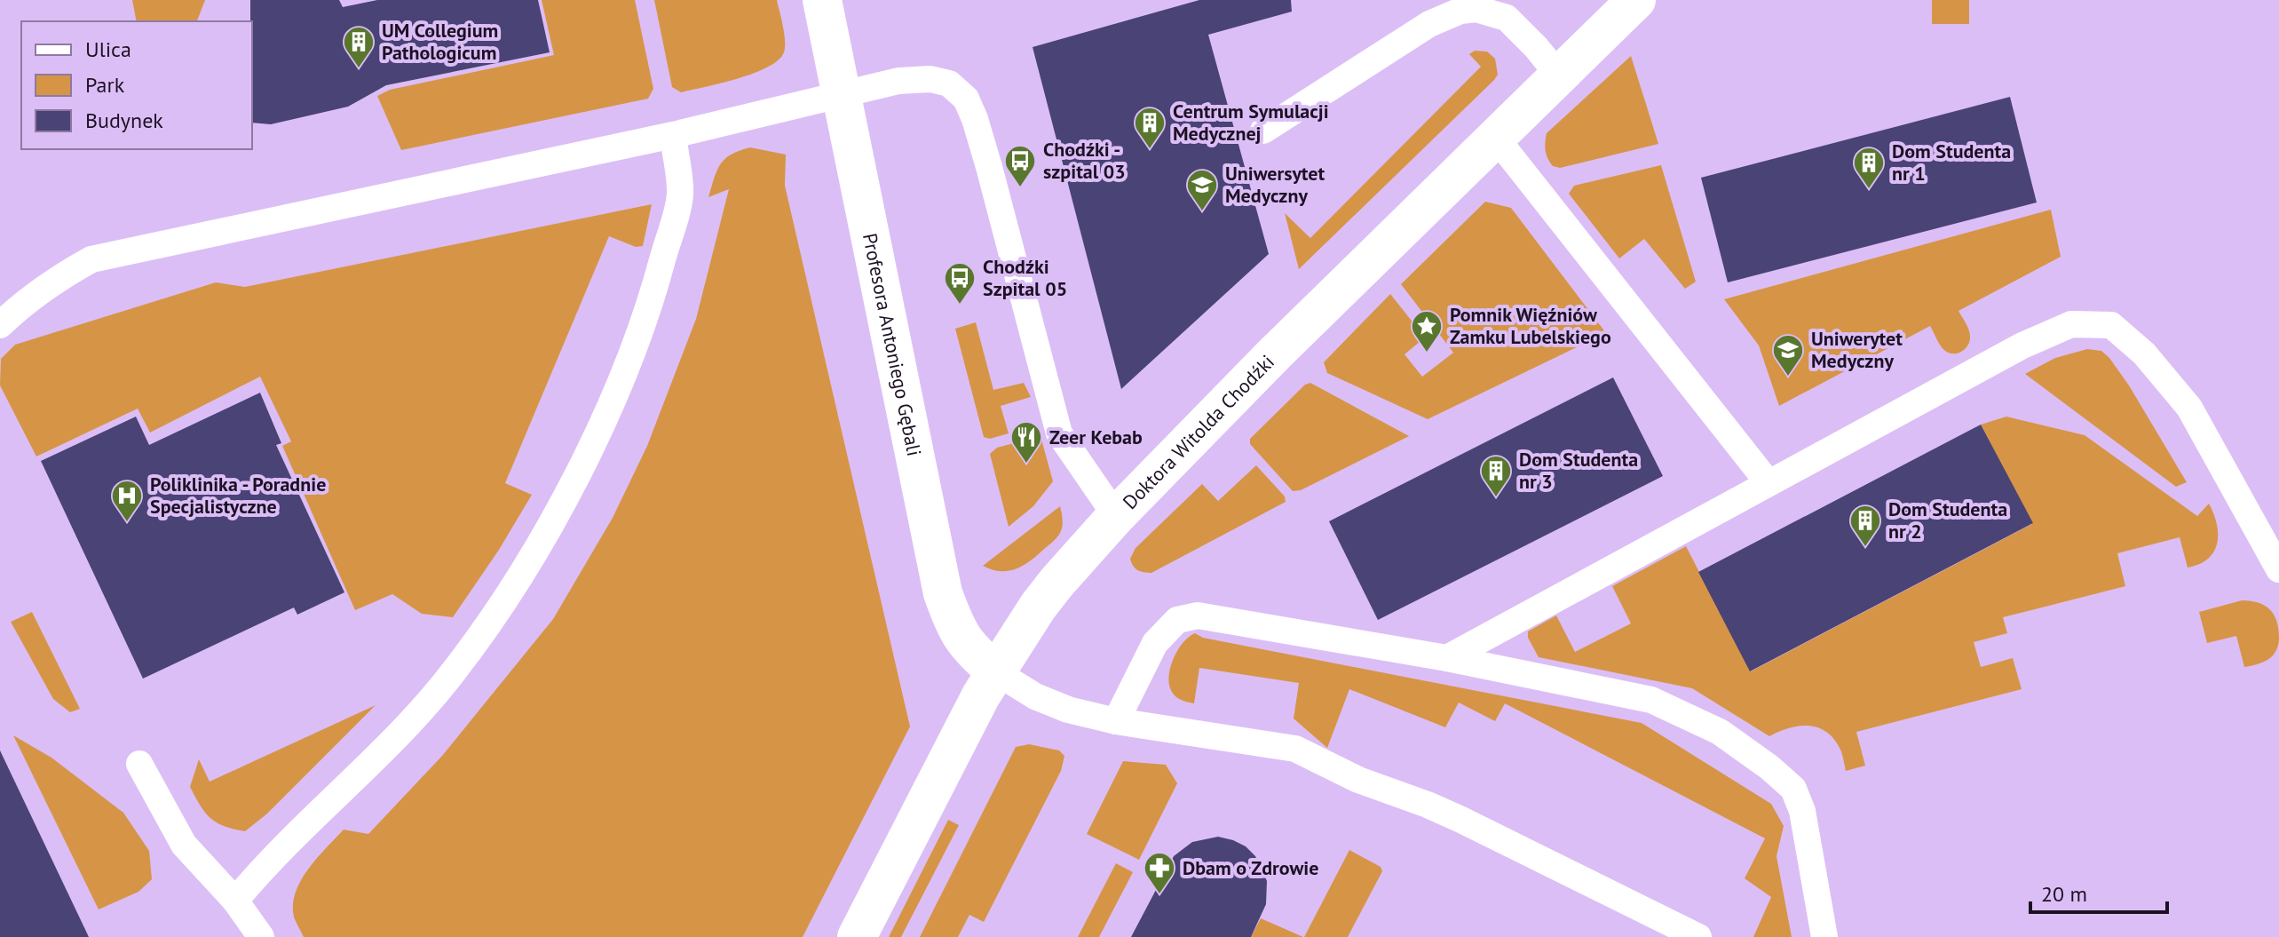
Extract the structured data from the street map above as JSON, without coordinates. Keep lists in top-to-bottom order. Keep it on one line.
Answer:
{"streets":{"street":["Profesora Antoniego Gębali","Doktora Witolda Chodźki"]},"crossings":[["Profesora Antoniego Gębali","Doktora Witolda Chodźki"]],"places":{"building":["UM Collegium Pathologicum","Centrum Symulacji Medycznej","Dom Studenta nr 1","Dom Studenta nr 3","Dom Studenta nr 2"],"bus stop":["Chodźki - szpital 03","Chodźki Szpital 05"],"school or university":["Uniwersytet Medyczny","Uniwerytet Medyczny"],"place":["Pomnik Więźniów Zamku Lubelskiego"],"restaurant":["Zeer Kebab"],"hospital":["Poliklinika - Poradnie Specjalistyczne"],"pharmacy":["Dbam o Zdrowie"]},"legend":["Ulica","Park","Budynek"],"scale_bar":"20 m"}
